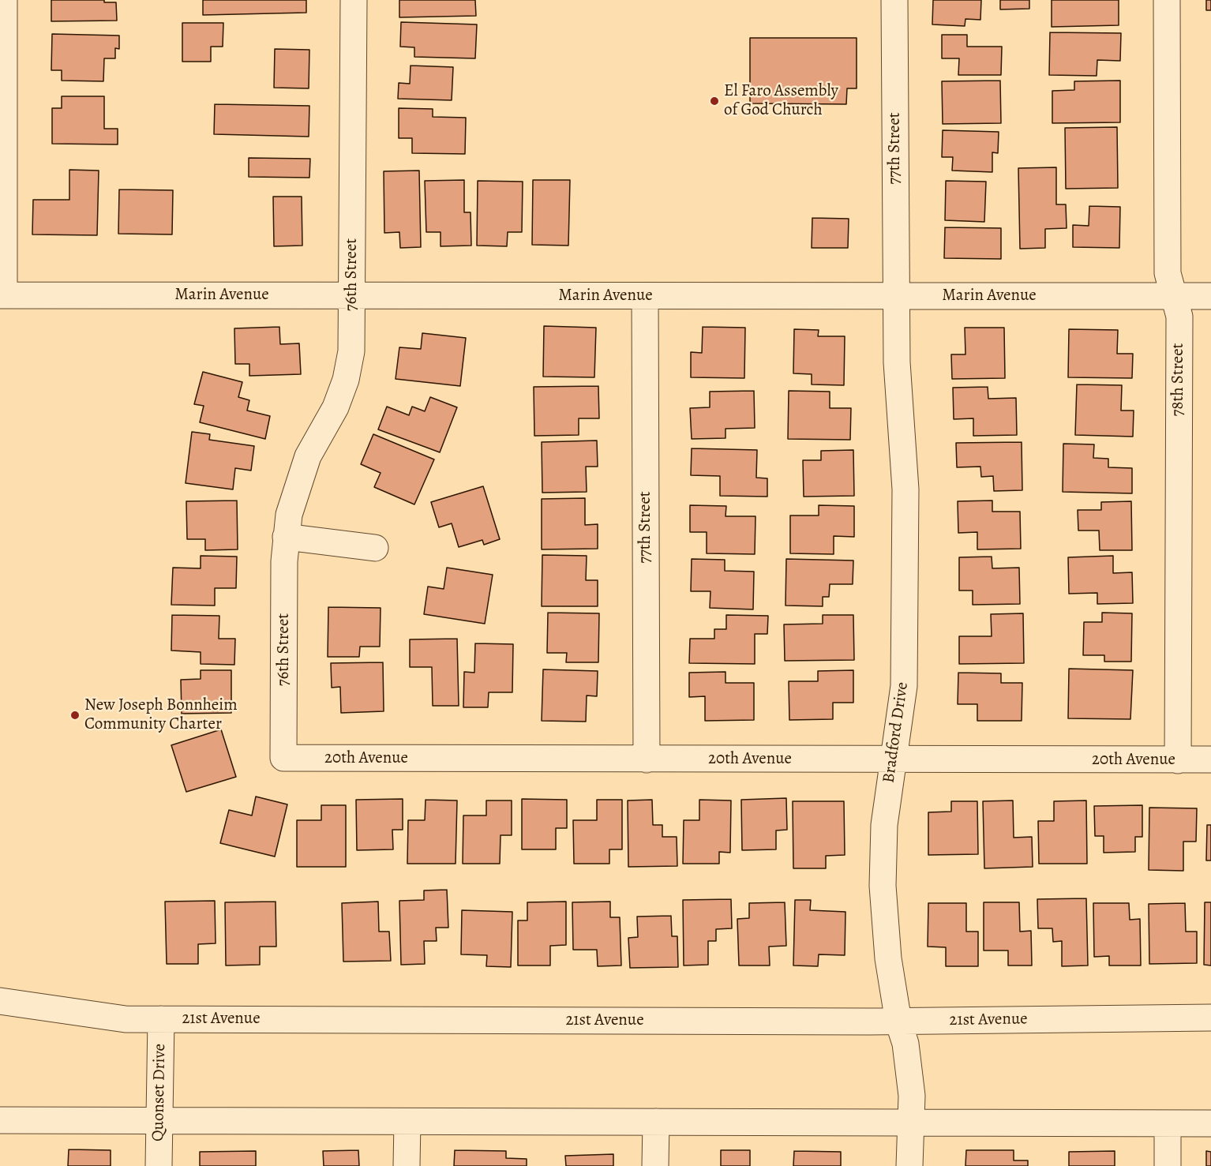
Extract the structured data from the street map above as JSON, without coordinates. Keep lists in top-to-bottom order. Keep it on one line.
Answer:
{"streets":{"street":["77th Street","76th Street","Marin Avenue","78th Street","Bradford Drive","20th Avenue","21st Avenue","Quonset Drive"]},"crossings":[["77th Street","Marin Avenue"],["77th Street","Bradford Drive"],["77th Street","20th Avenue"],["76th Street","Marin Avenue"],["76th Street","20th Avenue"],["Marin Avenue","78th Street"],["Marin Avenue","Bradford Drive"],["78th Street","20th Avenue"],["Bradford Drive","20th Avenue"],["Bradford Drive","21st Avenue"],["21st Avenue","Quonset Drive"]],"places":["El Faro Assembly of God Church","New Joseph Bonnheim Community Charter"]}
